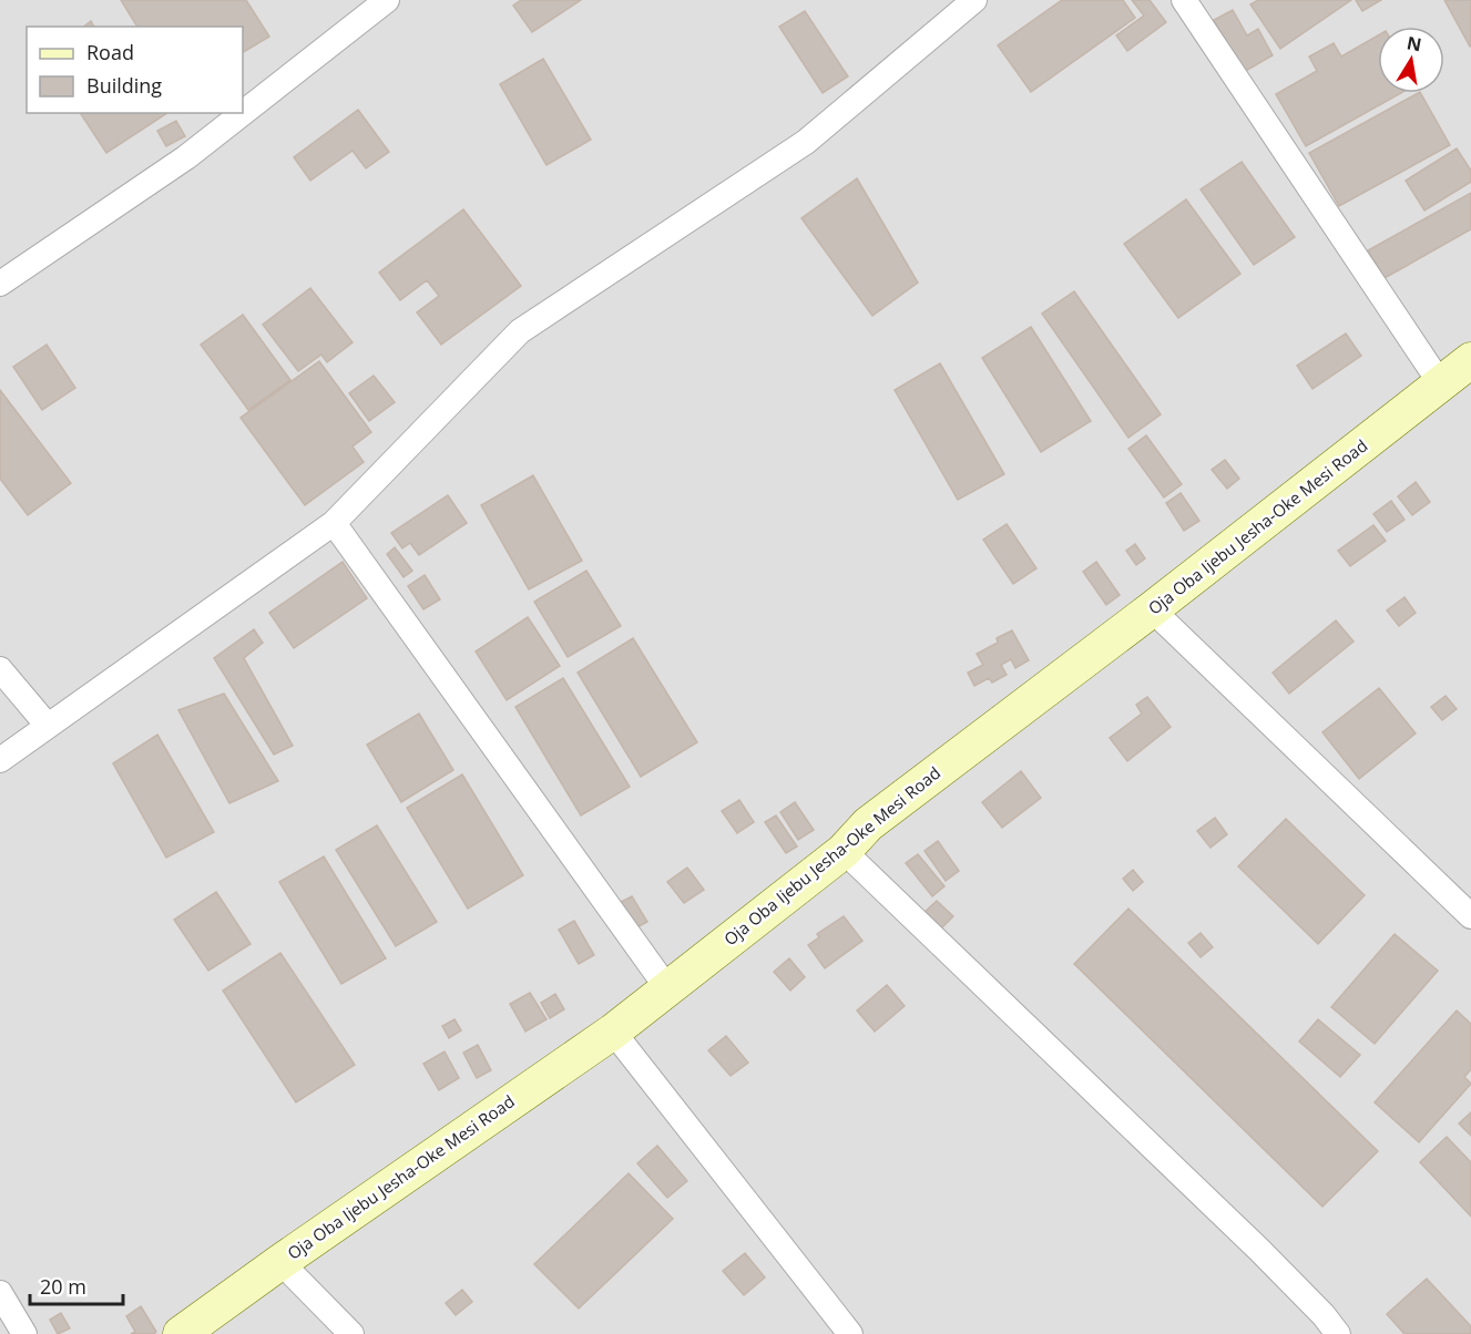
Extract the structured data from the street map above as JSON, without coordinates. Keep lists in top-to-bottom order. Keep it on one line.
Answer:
{"streets":{"main road":["Oja Oba Ijebu Jesha-Oke Mesi Road"]},"legend":["Road","Building"],"scale_bar":"20 m","north":"top"}
